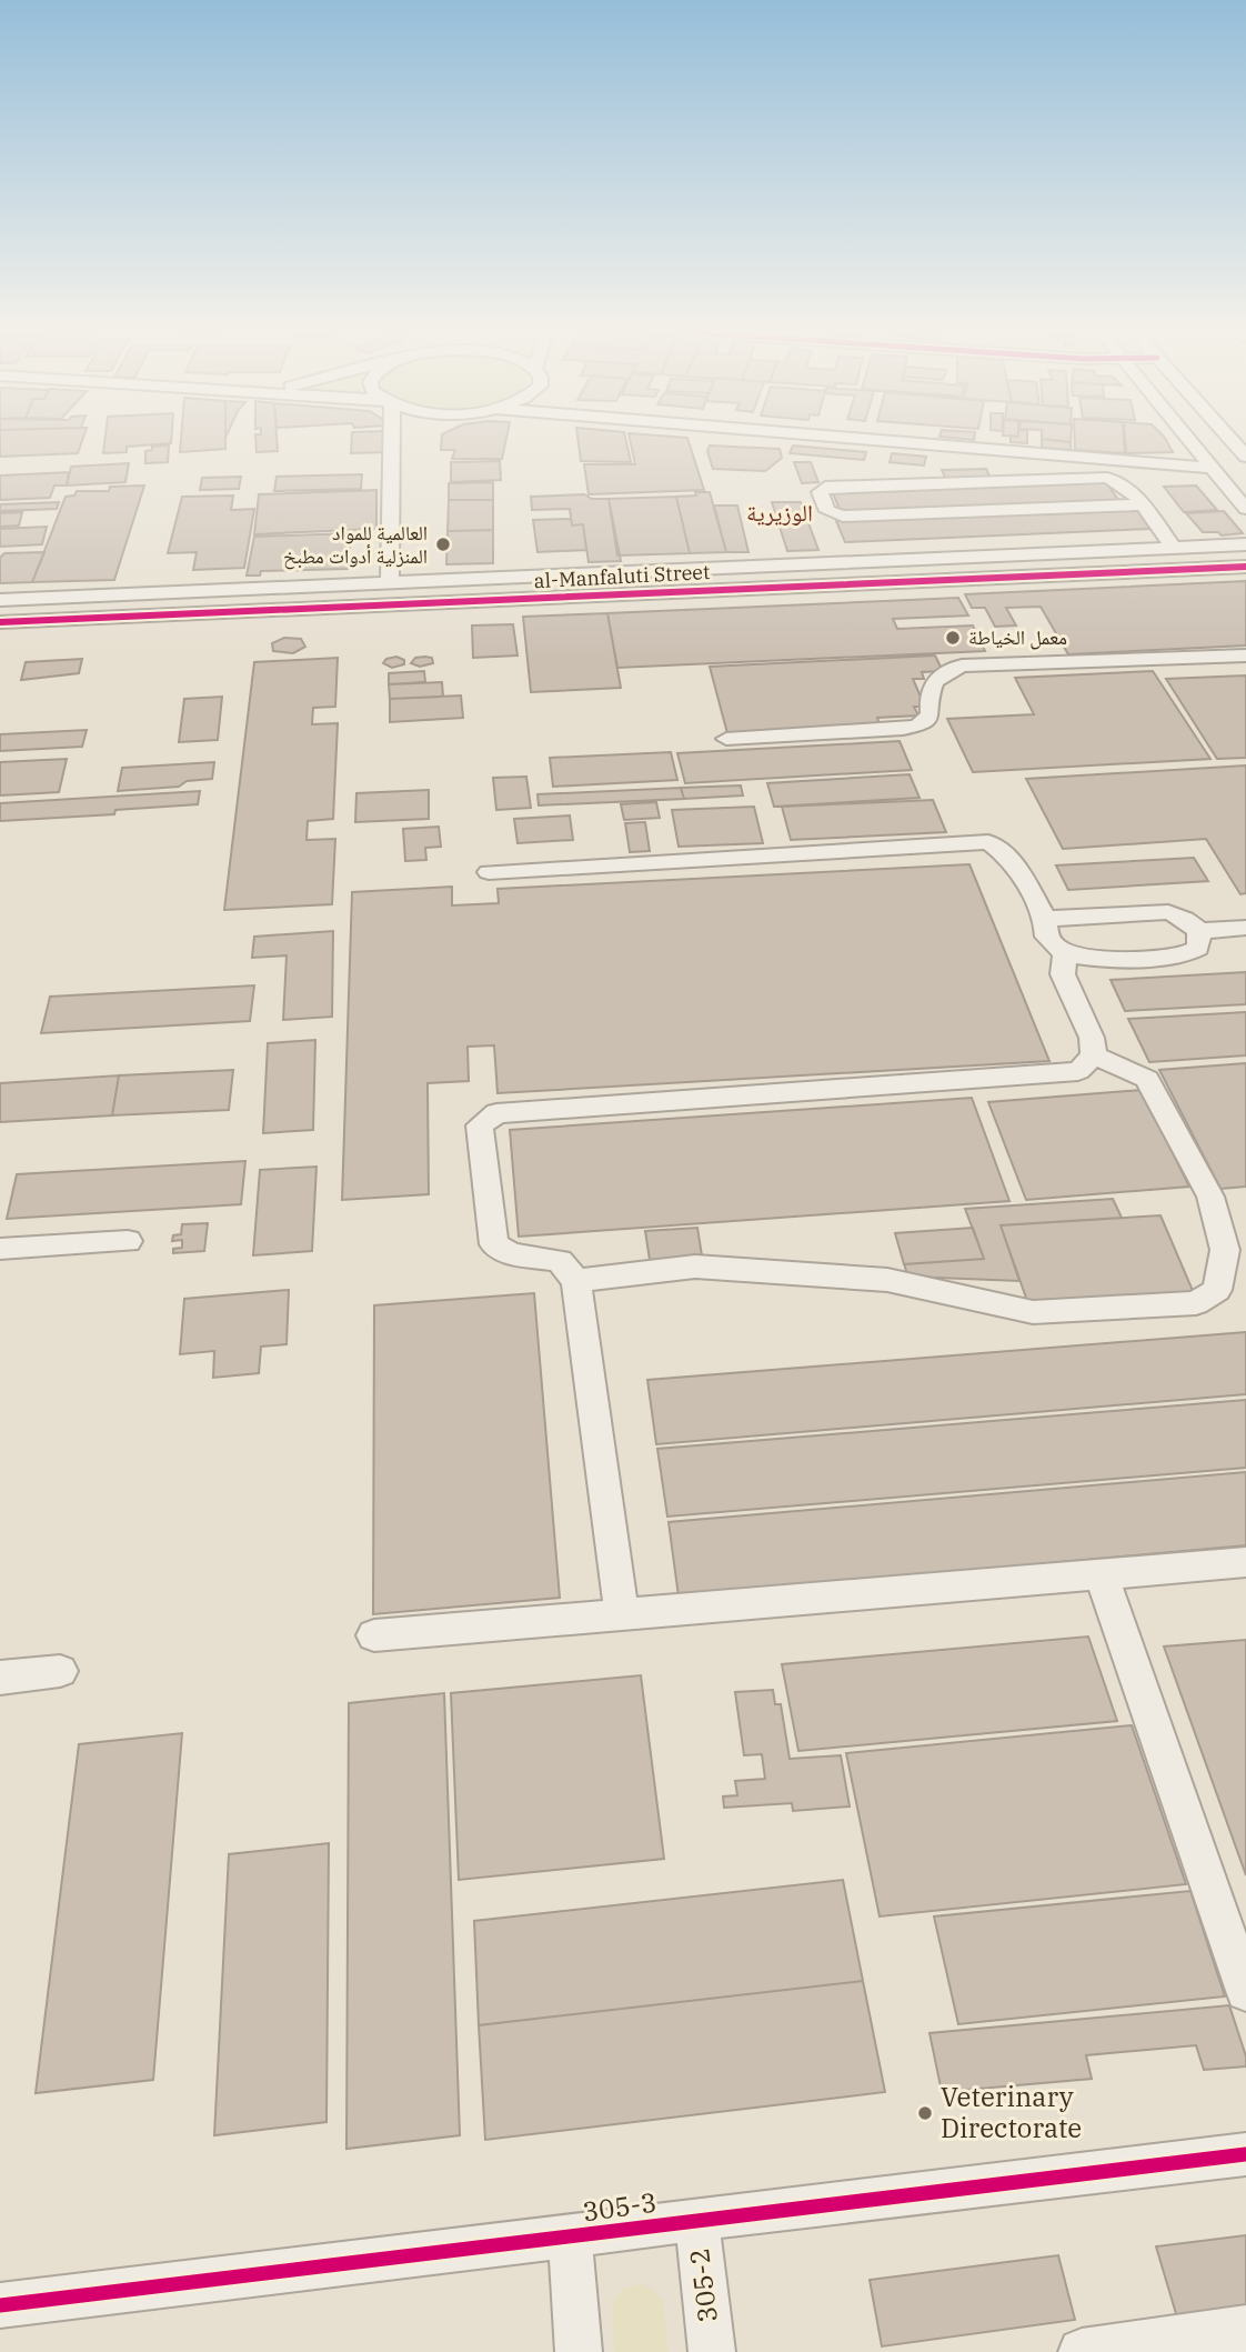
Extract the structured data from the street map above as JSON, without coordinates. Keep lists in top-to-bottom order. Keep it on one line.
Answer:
{"streets":{"street":["al-Manfaluti Street","305-3","305-2"]},"crossings":[["305-3","305-2"]],"districts":["الوزيرية"],"places":["العالمية للمواد المنزلية أدوات مطبخ","معمل الخياطة","Veterinary Directorate"]}
